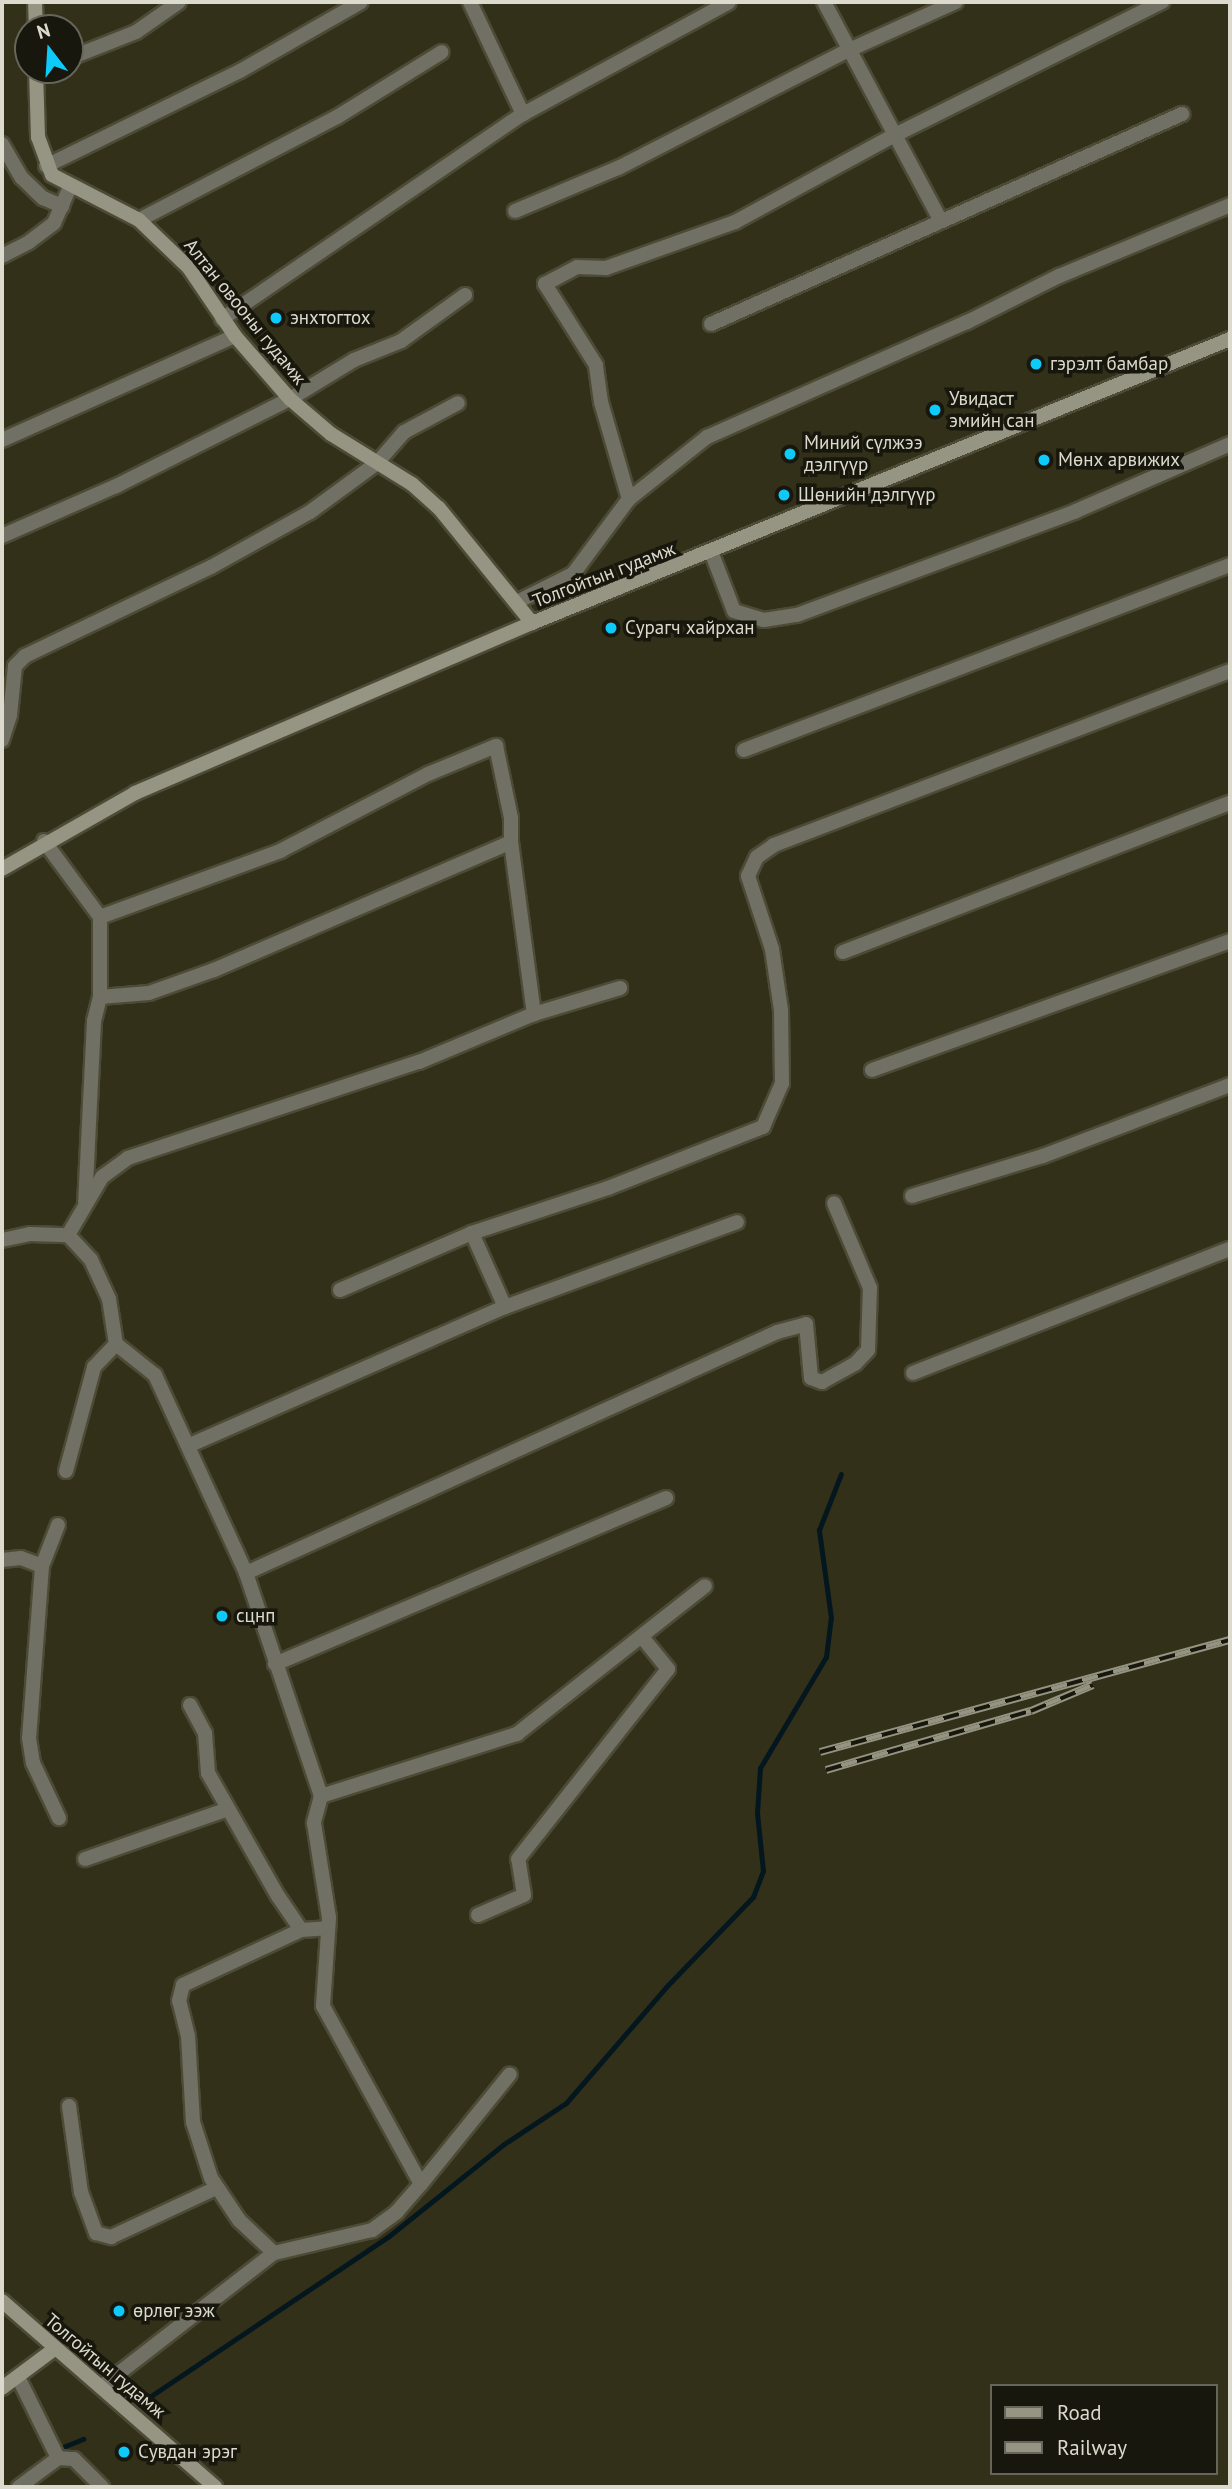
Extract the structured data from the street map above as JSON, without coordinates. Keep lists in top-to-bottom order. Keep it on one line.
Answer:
{"streets":{"main road":["Алтан овооны гудамж","Толгойтын гудамж"]},"crossings":[["Алтан овооны гудамж","Толгойтын гудамж"]],"places":["энхтогтох","гэрэлт бамбар","Увидаст эмийн сан","Миний сүлжээ дэлгүүр","Мөнх арвижих","Шөнийн дэлгүүр","Сурагч хайрхан","сцнп","өрлөг ээж","Сувдан эрэг"],"legend":["Road","Railway"],"north":"top"}
